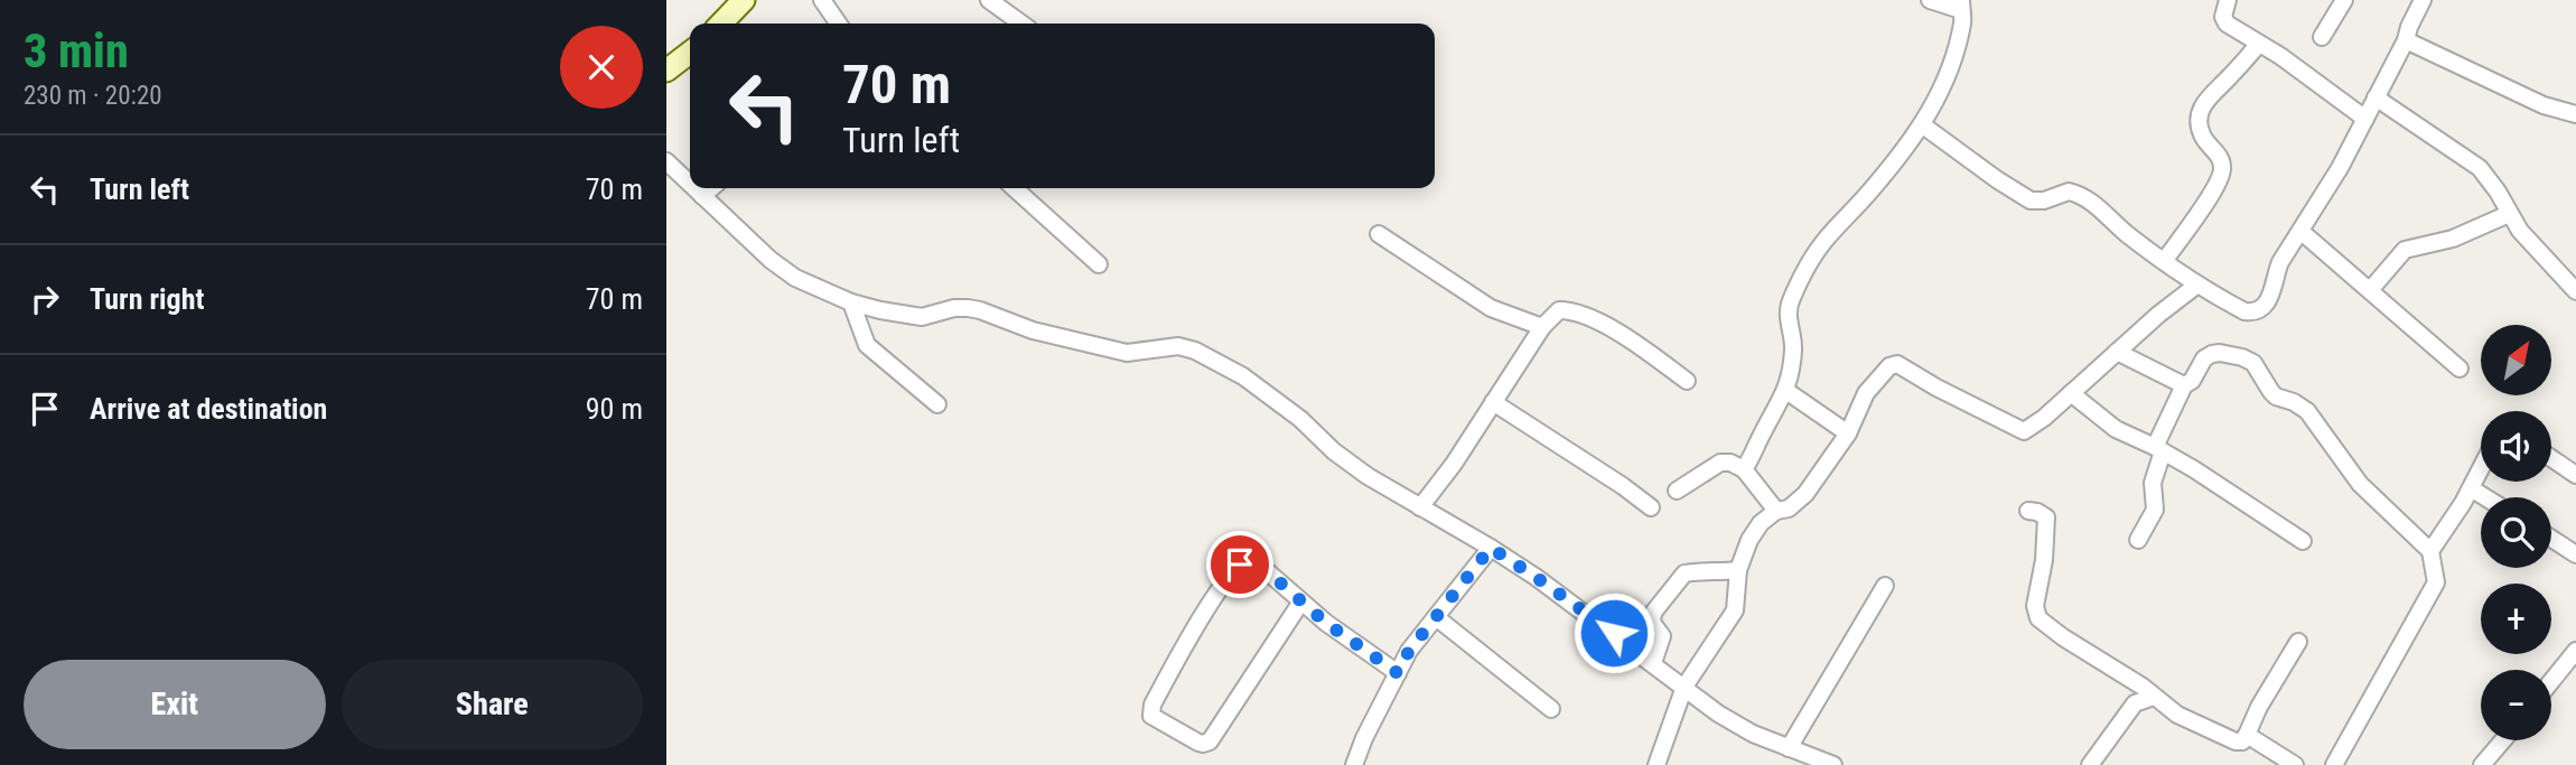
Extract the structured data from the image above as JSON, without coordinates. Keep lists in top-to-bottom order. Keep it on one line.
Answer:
{"north":"top right","page":{"heading":["3 min","230 m · 20:20"],"turn":["70 m","Turn left"],"list":[{"name":"Turn left","value":"70 m"},{"name":"Turn right","value":"70 m"},{"name":"Arrive at destination","value":"90 m"}],"map_buttons":["+","−"],"buttons":["Exit","Share"]}}
